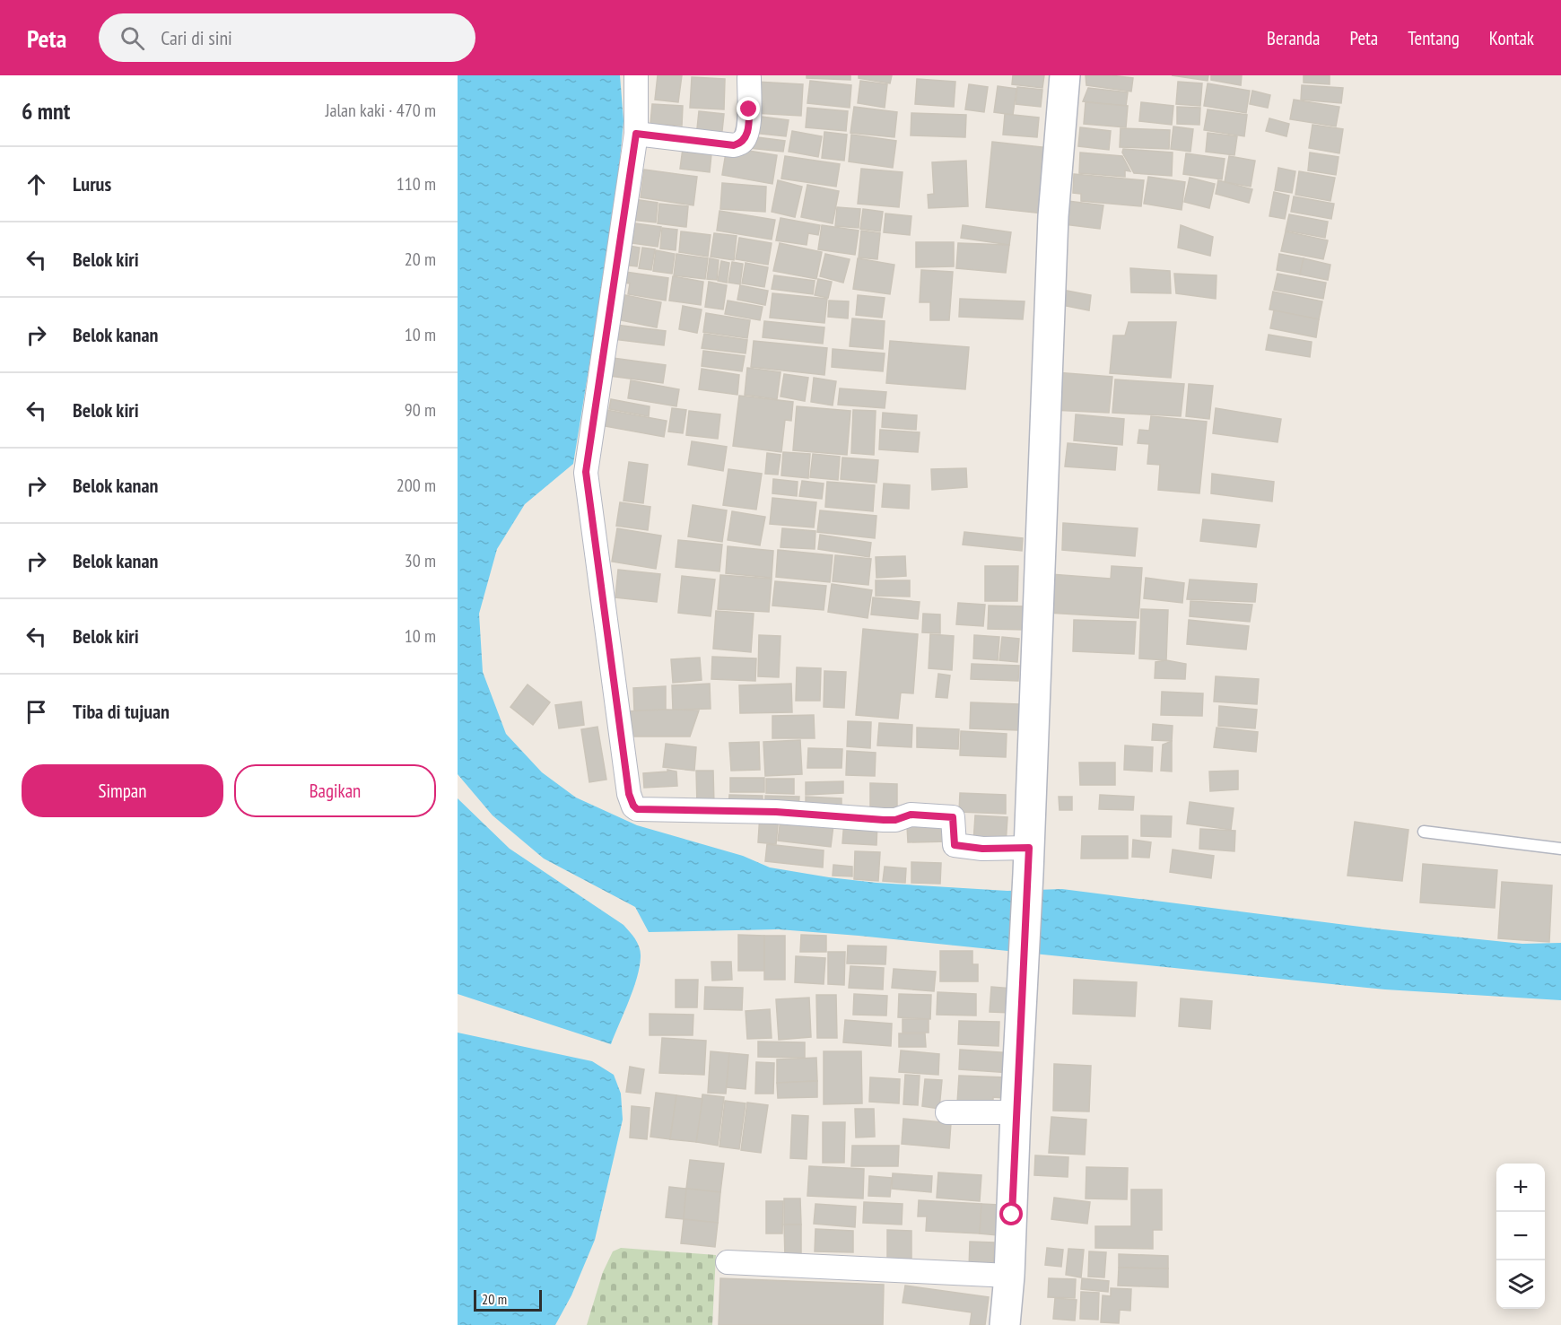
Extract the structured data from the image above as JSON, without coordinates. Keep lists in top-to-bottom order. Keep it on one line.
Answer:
{"scale_bar":"20 m","page":{"header":"Peta","search":"Cari di sini","nav":["Beranda","Peta","Tentang","Kontak"],"heading":["6 mnt","Jalan kaki · 470 m"],"list":[["Lurus","110 m"],["Belok kiri","20 m"],["Belok kanan","10 m"],["Belok kiri","90 m"],["Belok kanan","200 m"],["Belok kanan","30 m"],["Belok kiri","10 m"],"Tiba di tujuan"],"buttons":["Simpan","Bagikan"],"map_buttons":["+","−"],"scale":"20 m"}}
